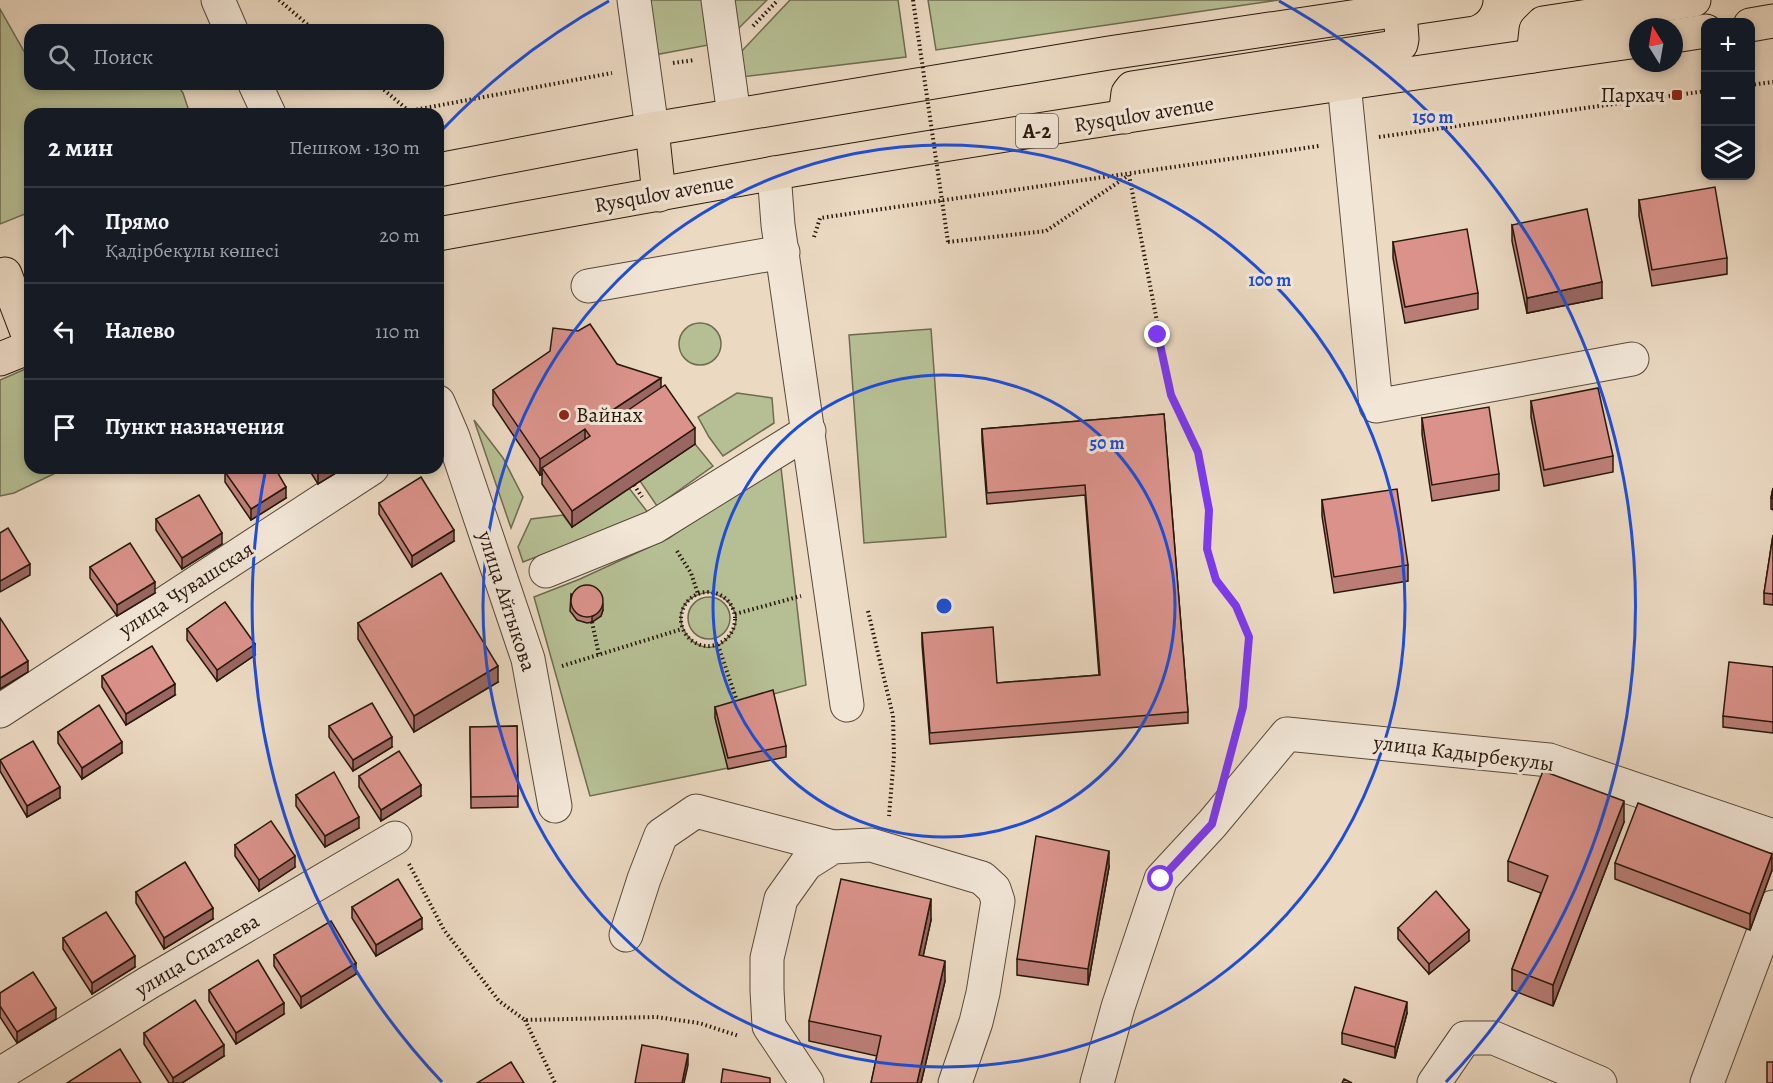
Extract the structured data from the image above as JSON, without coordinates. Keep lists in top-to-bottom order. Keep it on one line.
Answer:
{"streets":{"main road":["Rysqulov avenue","A-2"],"street":["улица Чувашская","улица Айтыкова","улица Кадырбекулы","улица Спатаева"]},"places":{"transit":["Пархач"],"other":["Вайнах"]},"north":"top","page":{"map_buttons":["+","−"],"search":"Поиск","heading":["2 мин","Пешком · 130 m"],"list":[["Прямо","Қадірбекұлы көшесі","20 m"],["Налево","110 m"],"Пункт назначения"]},"rings":["150 m","100 m","50 m"]}
